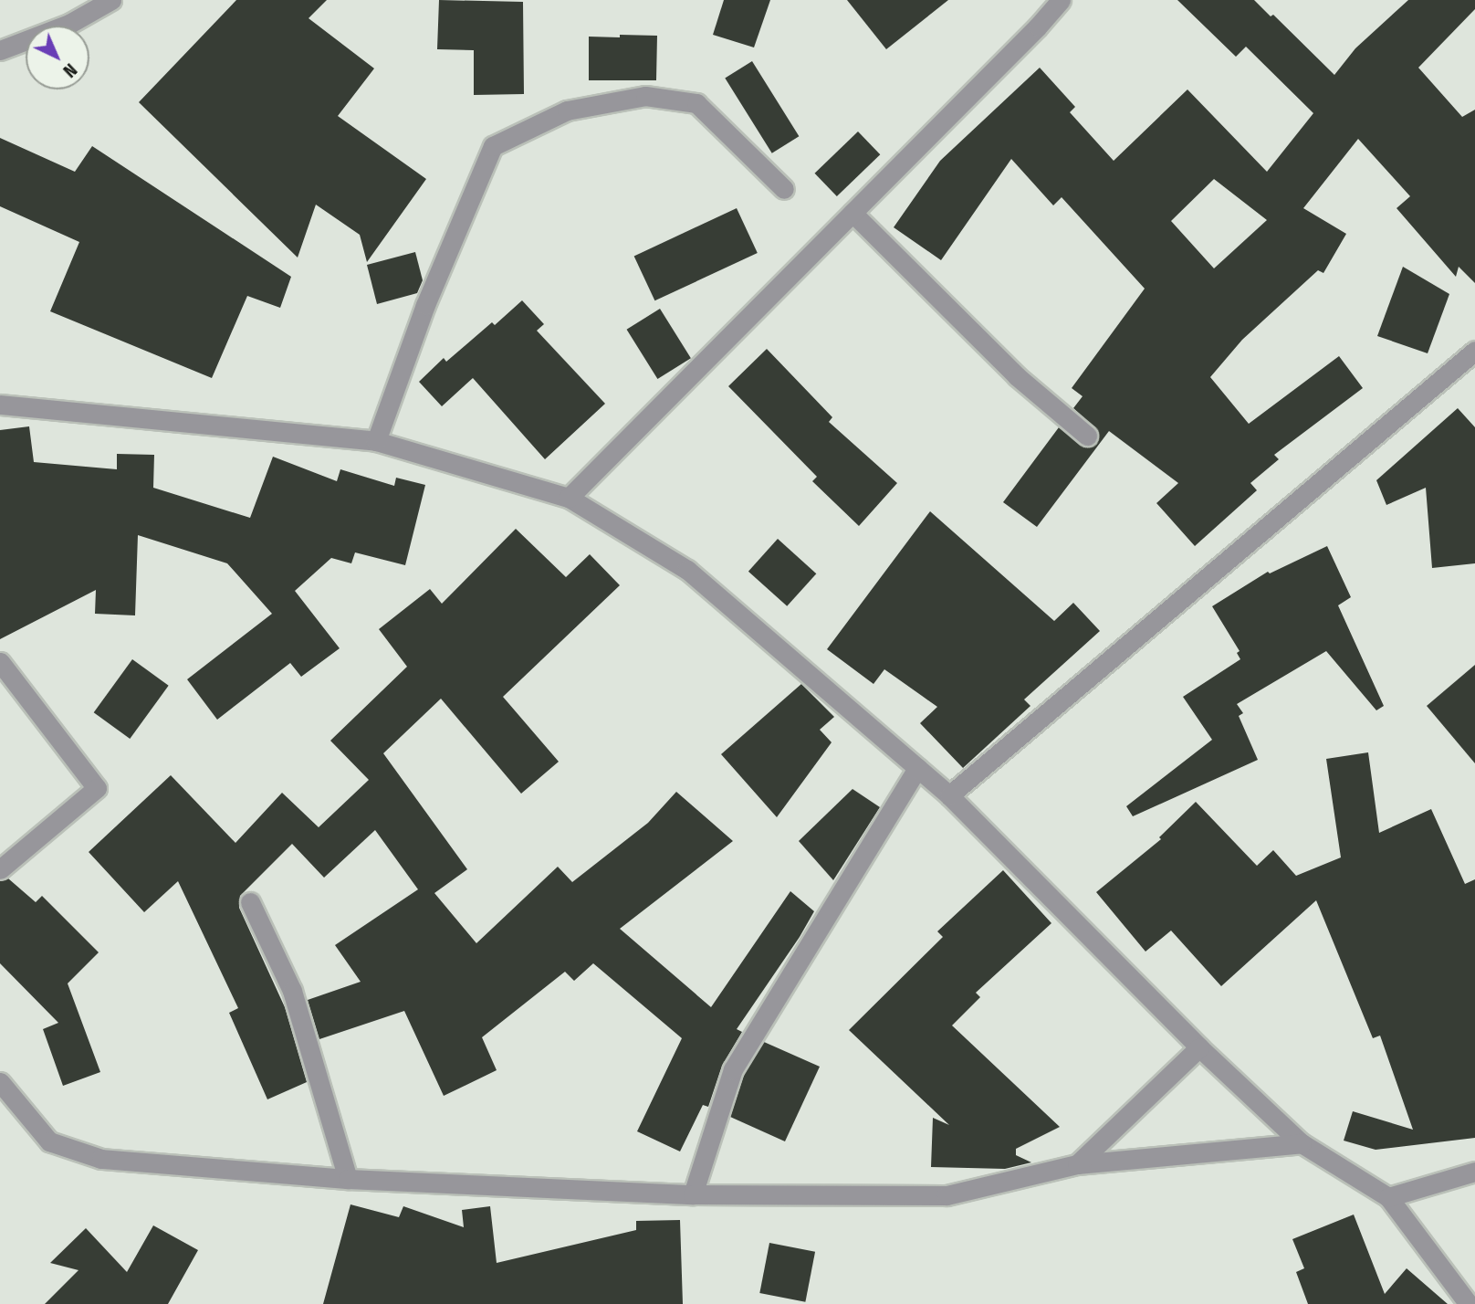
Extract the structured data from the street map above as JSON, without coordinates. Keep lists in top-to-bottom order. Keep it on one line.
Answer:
{"north":"bottom right"}
